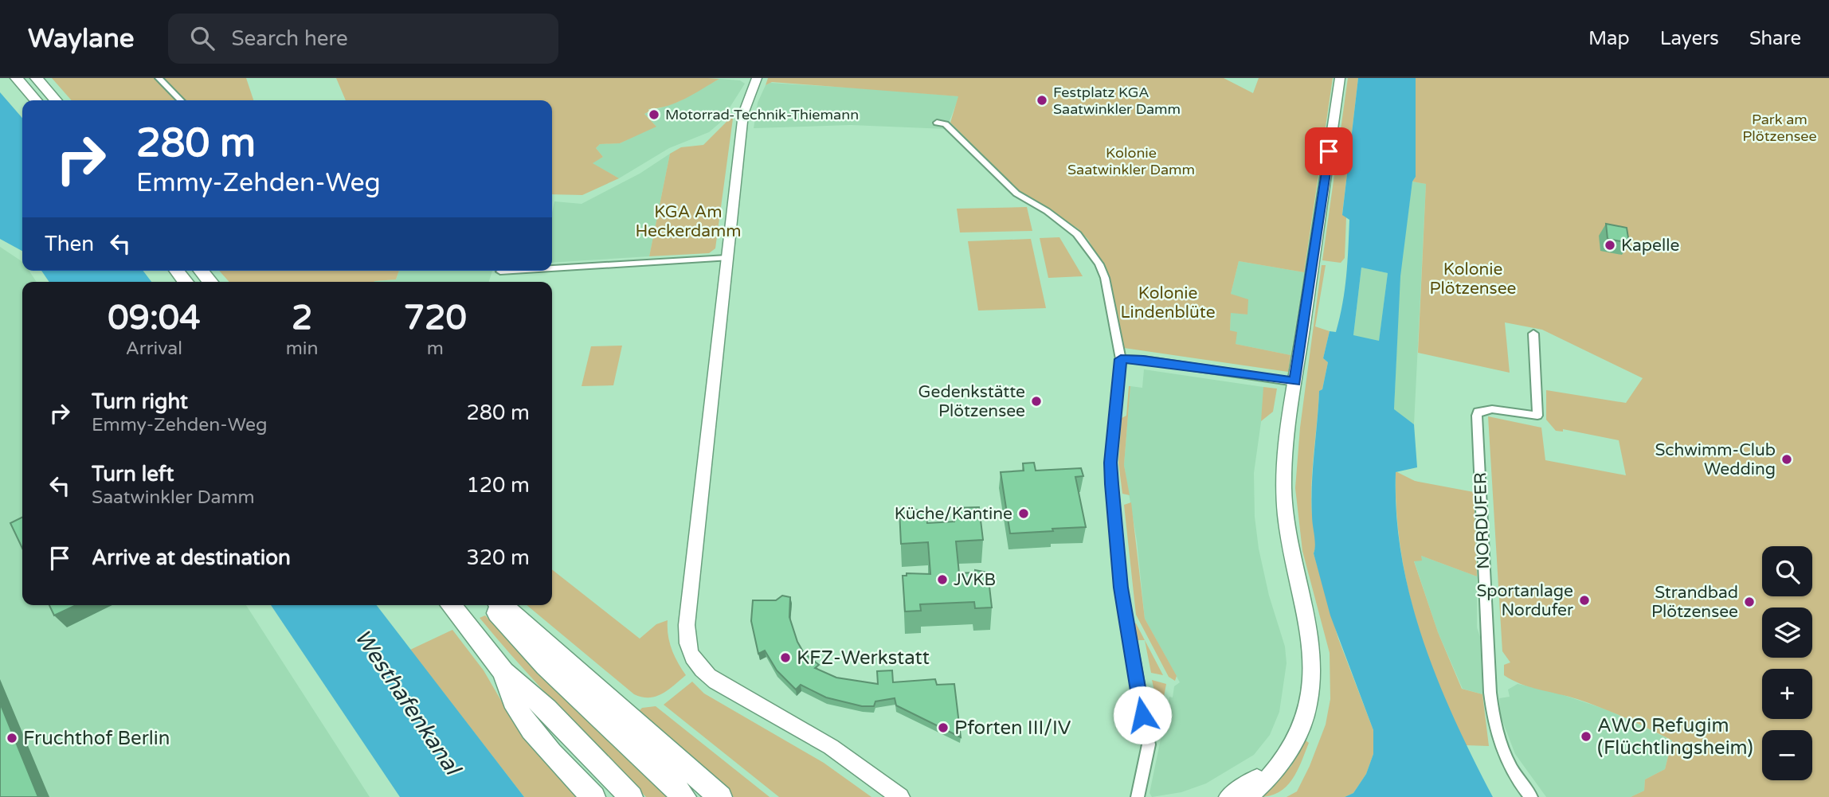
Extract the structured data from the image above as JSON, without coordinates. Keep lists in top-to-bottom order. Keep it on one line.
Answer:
{"streets":{"street":["NORDUFER"]},"water":["Westhafenkanal"],"parks":["Park am Plötzensee","Kolonie Saatwinkler Damm","KGA Am Heckerdamm","Kolonie Plötzensee","Kolonie Lindenblüte"],"places":["Festplatz KGA Saatwinkler Damm","Motorrad-Technik-Thiemann","Kapelle","Gedenkstätte Plötzensee","Schwimm-Club Wedding","Küche/Kantine","JVKB","Sportanlage Nordufer","Strandbad Plötzensee","KFZ-Werkstatt","Pforten III/IV","AWO Refugim (Flüchtlingsheim)","Fruchthof Berlin"],"page":{"header":"Waylane","search":"Search here","nav":["Map","Layers","Share"],"turn":["280 m","Emmy-Zehden-Weg"],"then":"Then","eta":["09:04","Arrival","2","min","720","m"],"list":[{"name":"Turn right","note":"Emmy-Zehden-Weg","value":"280 m"},{"name":"Turn left","note":"Saatwinkler Damm","value":"120 m"},{"name":"Arrive at destination","value":"320 m"}],"map_buttons":["+","−"]}}
